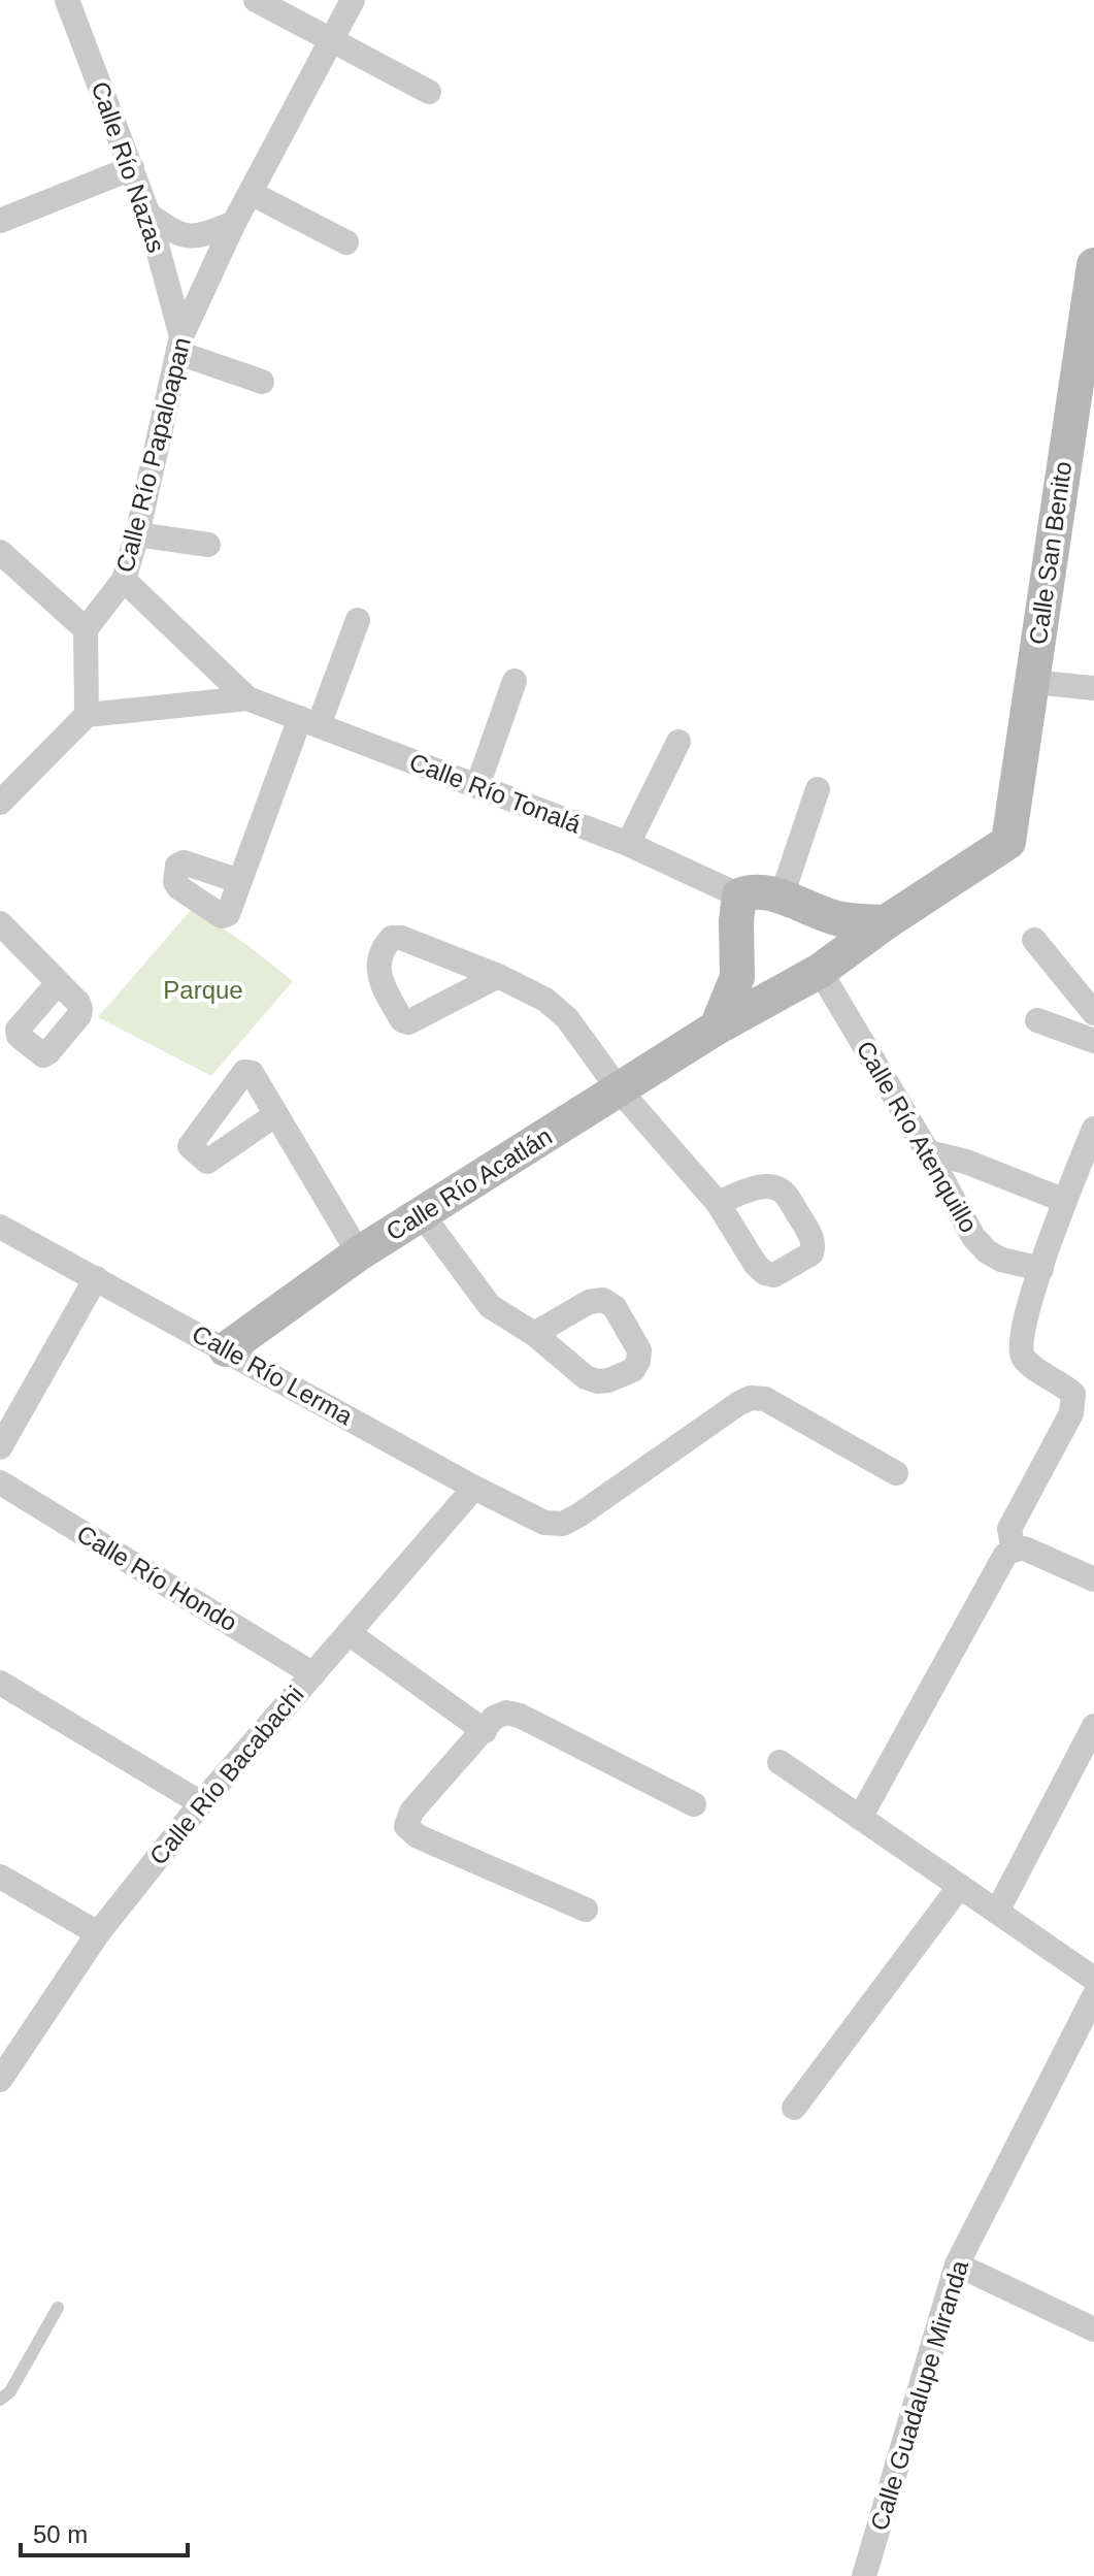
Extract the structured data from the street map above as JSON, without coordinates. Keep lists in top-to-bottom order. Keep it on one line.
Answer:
{"streets":{"street":["Calle Río Nazas","Calle Río Papaloapan","Calle San Benito","Calle Río Tonalá","Calle Río Atenquillo","Calle Río Acatlán","Calle Río Lerma","Calle Río Hondo","Calle Río Bacabachi","Calle Guadalupe Miranda"]},"crossings":[["Calle Río Nazas","Calle Río Papaloapan"],["Calle Río Papaloapan","Calle Río Tonalá"],["Calle San Benito","Calle Río Acatlán"],["Calle Río Tonalá","Calle Río Atenquillo"],["Calle Río Tonalá","Calle Río Acatlán"],["Calle Río Atenquillo","Calle Río Acatlán"],["Calle Río Acatlán","Calle Río Lerma"],["Calle Río Lerma","Calle Río Bacabachi"],["Calle Río Hondo","Calle Río Bacabachi"]],"parks":["Parque"],"scale_bar":"50 m"}
